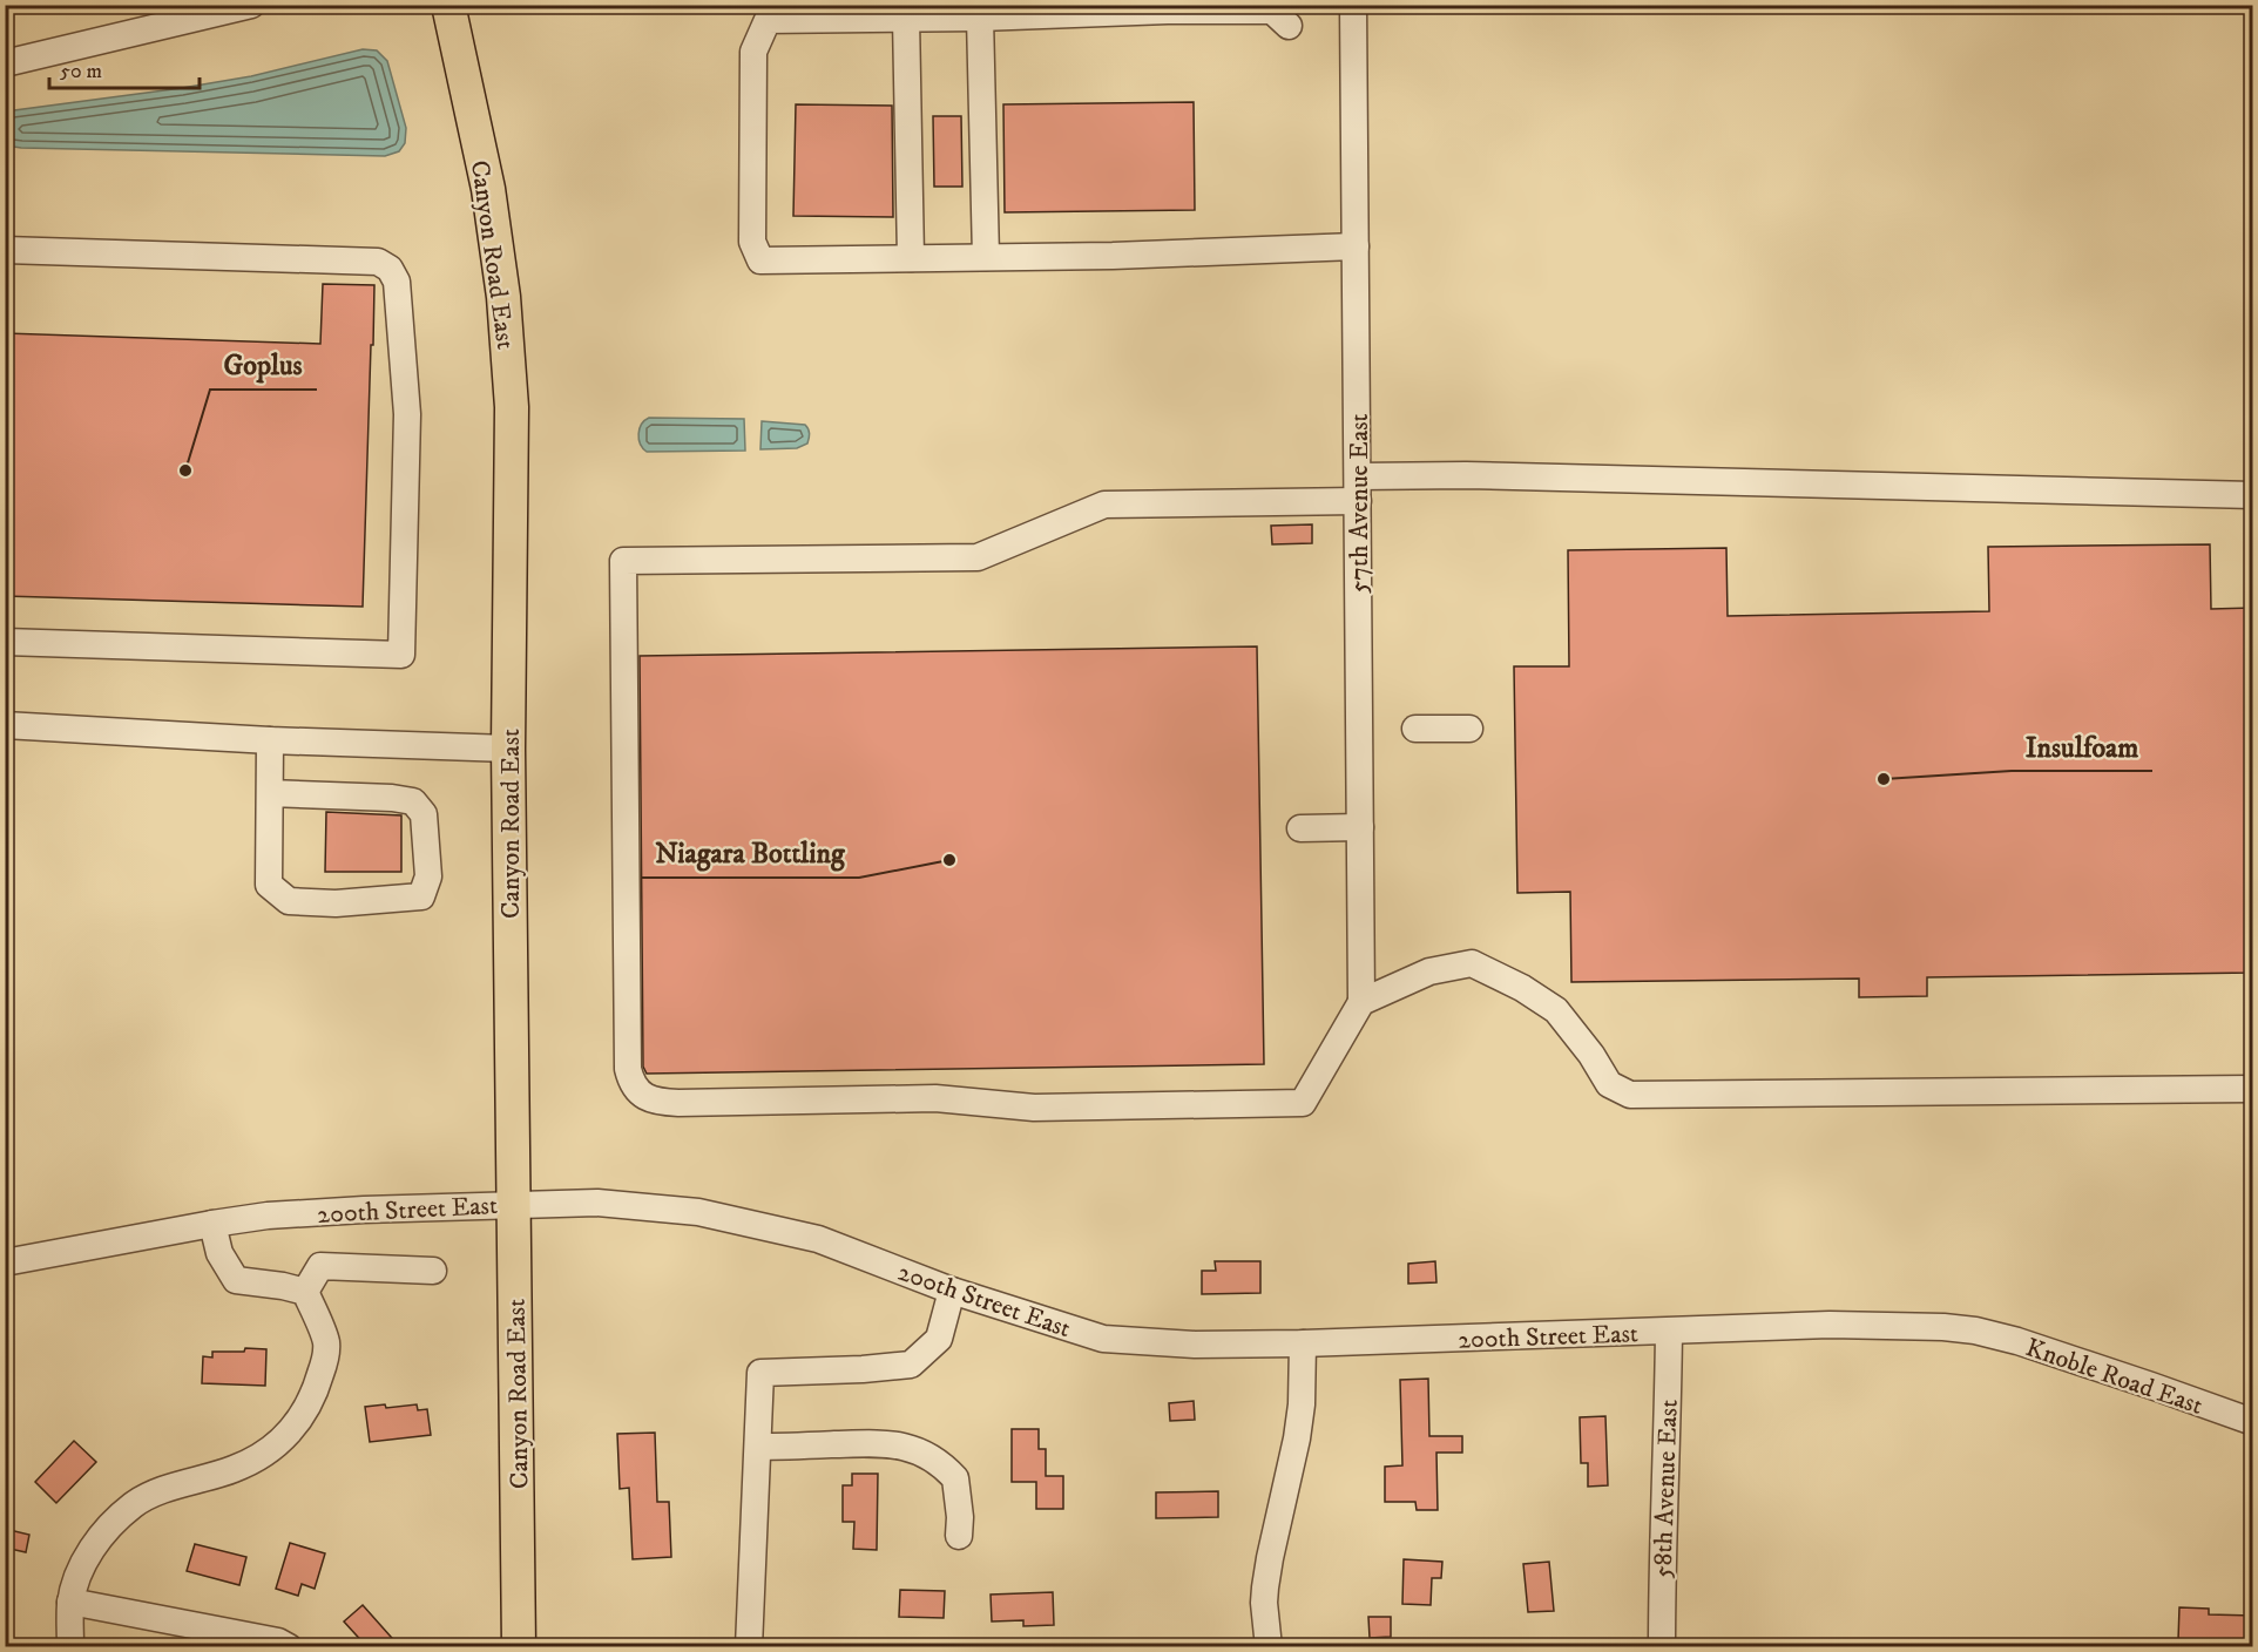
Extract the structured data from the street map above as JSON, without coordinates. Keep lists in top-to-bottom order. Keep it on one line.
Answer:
{"streets":{"main road":["Canyon Road East"],"street":["57th Avenue East","200th Street East","Knoble Road East","58th Avenue East"]},"crossings":[["Canyon Road East","200th Street East"],["200th Street East","Knoble Road East"],["200th Street East","58th Avenue East"]],"places":["Goplus","Insulfoam","Niagara Bottling"],"scale_bar":"50 m"}
